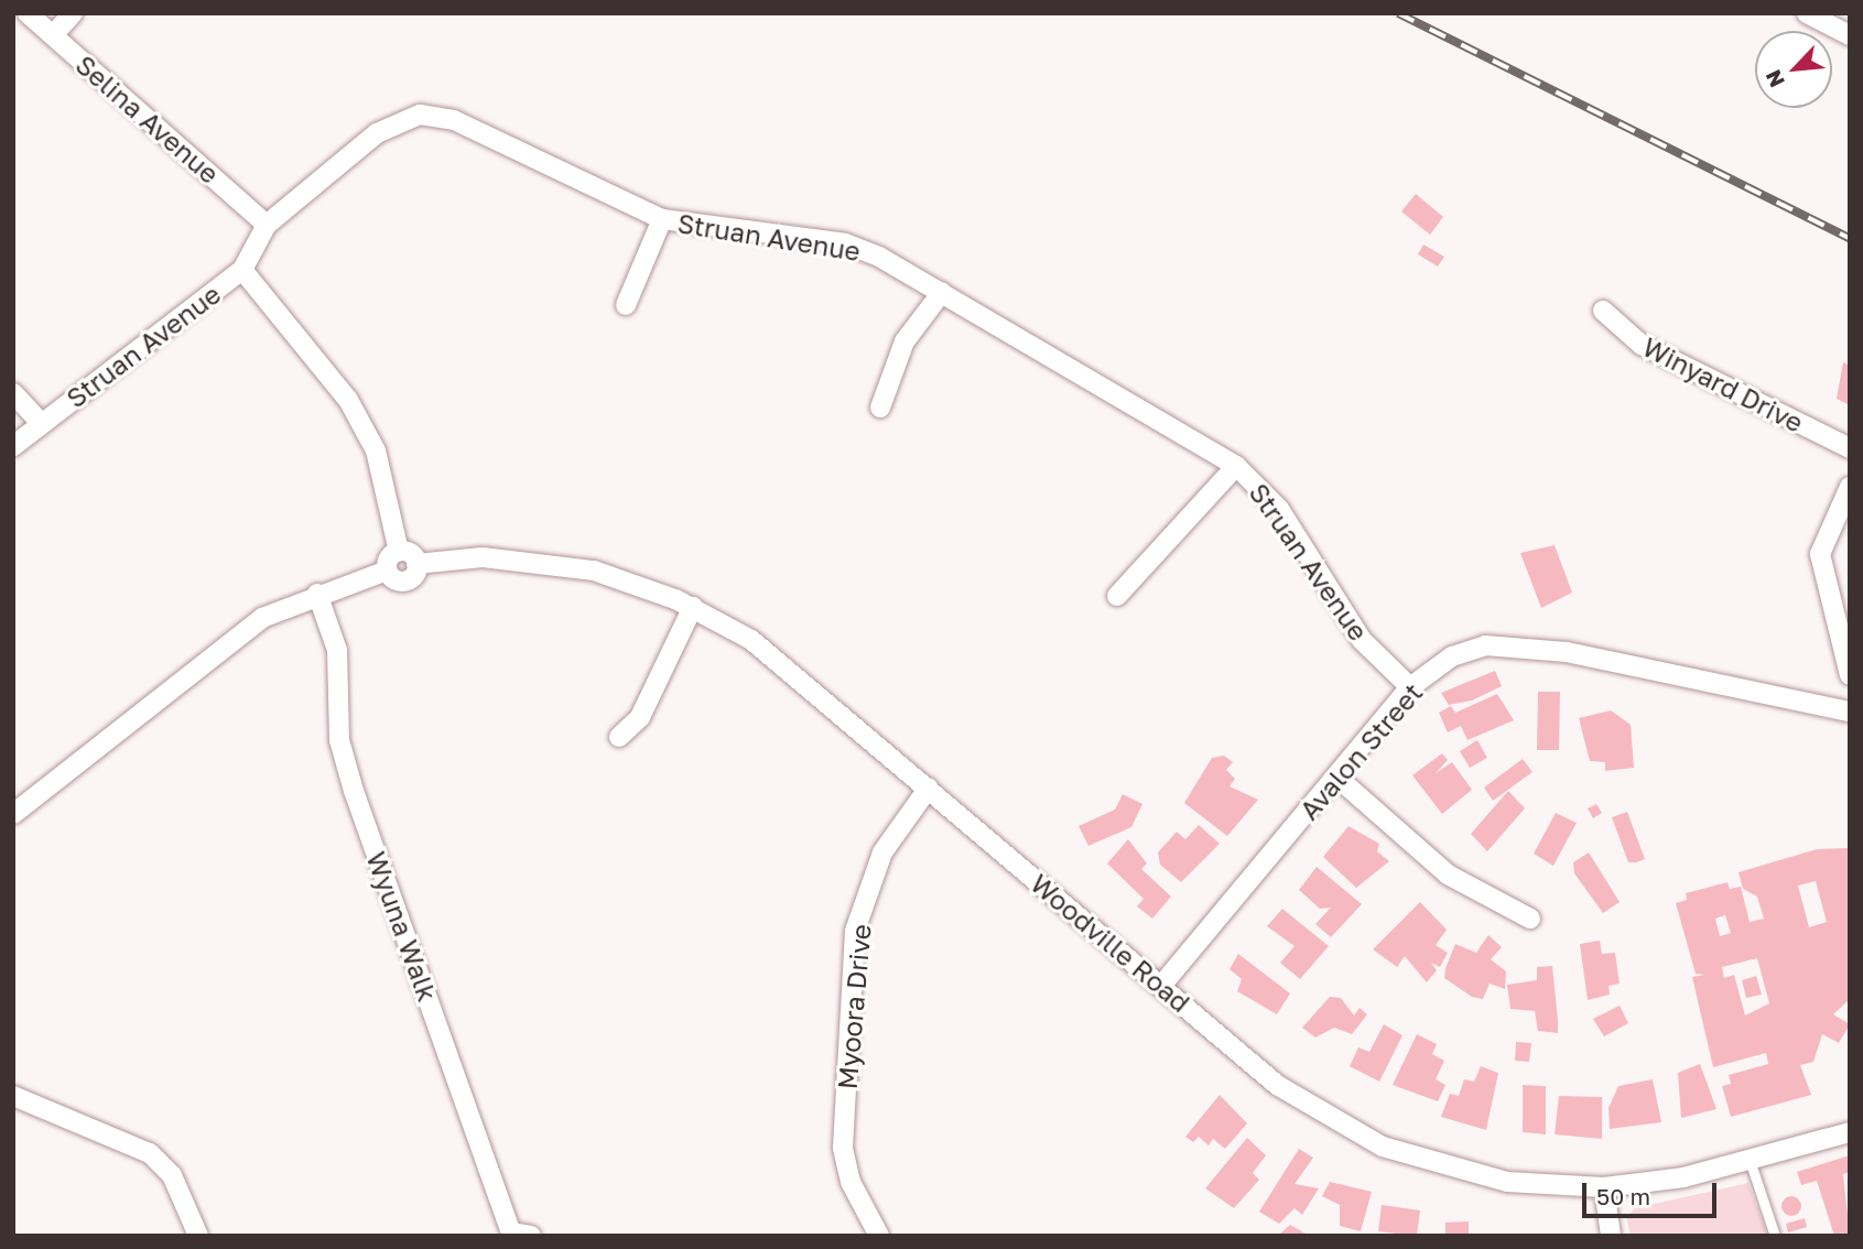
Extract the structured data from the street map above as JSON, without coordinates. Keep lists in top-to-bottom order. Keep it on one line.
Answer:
{"streets":{"street":["Selina Avenue","Struan Avenue","Winyard Drive","Avalon Street","Wyuna Walk","Woodville Road","Myoora Drive"]},"crossings":[["Selina Avenue","Struan Avenue"],["Struan Avenue","Avalon Street"],["Avalon Street","Woodville Road"],["Woodville Road","Myoora Drive"]],"scale_bar":"50 m","north":"bottom left"}
